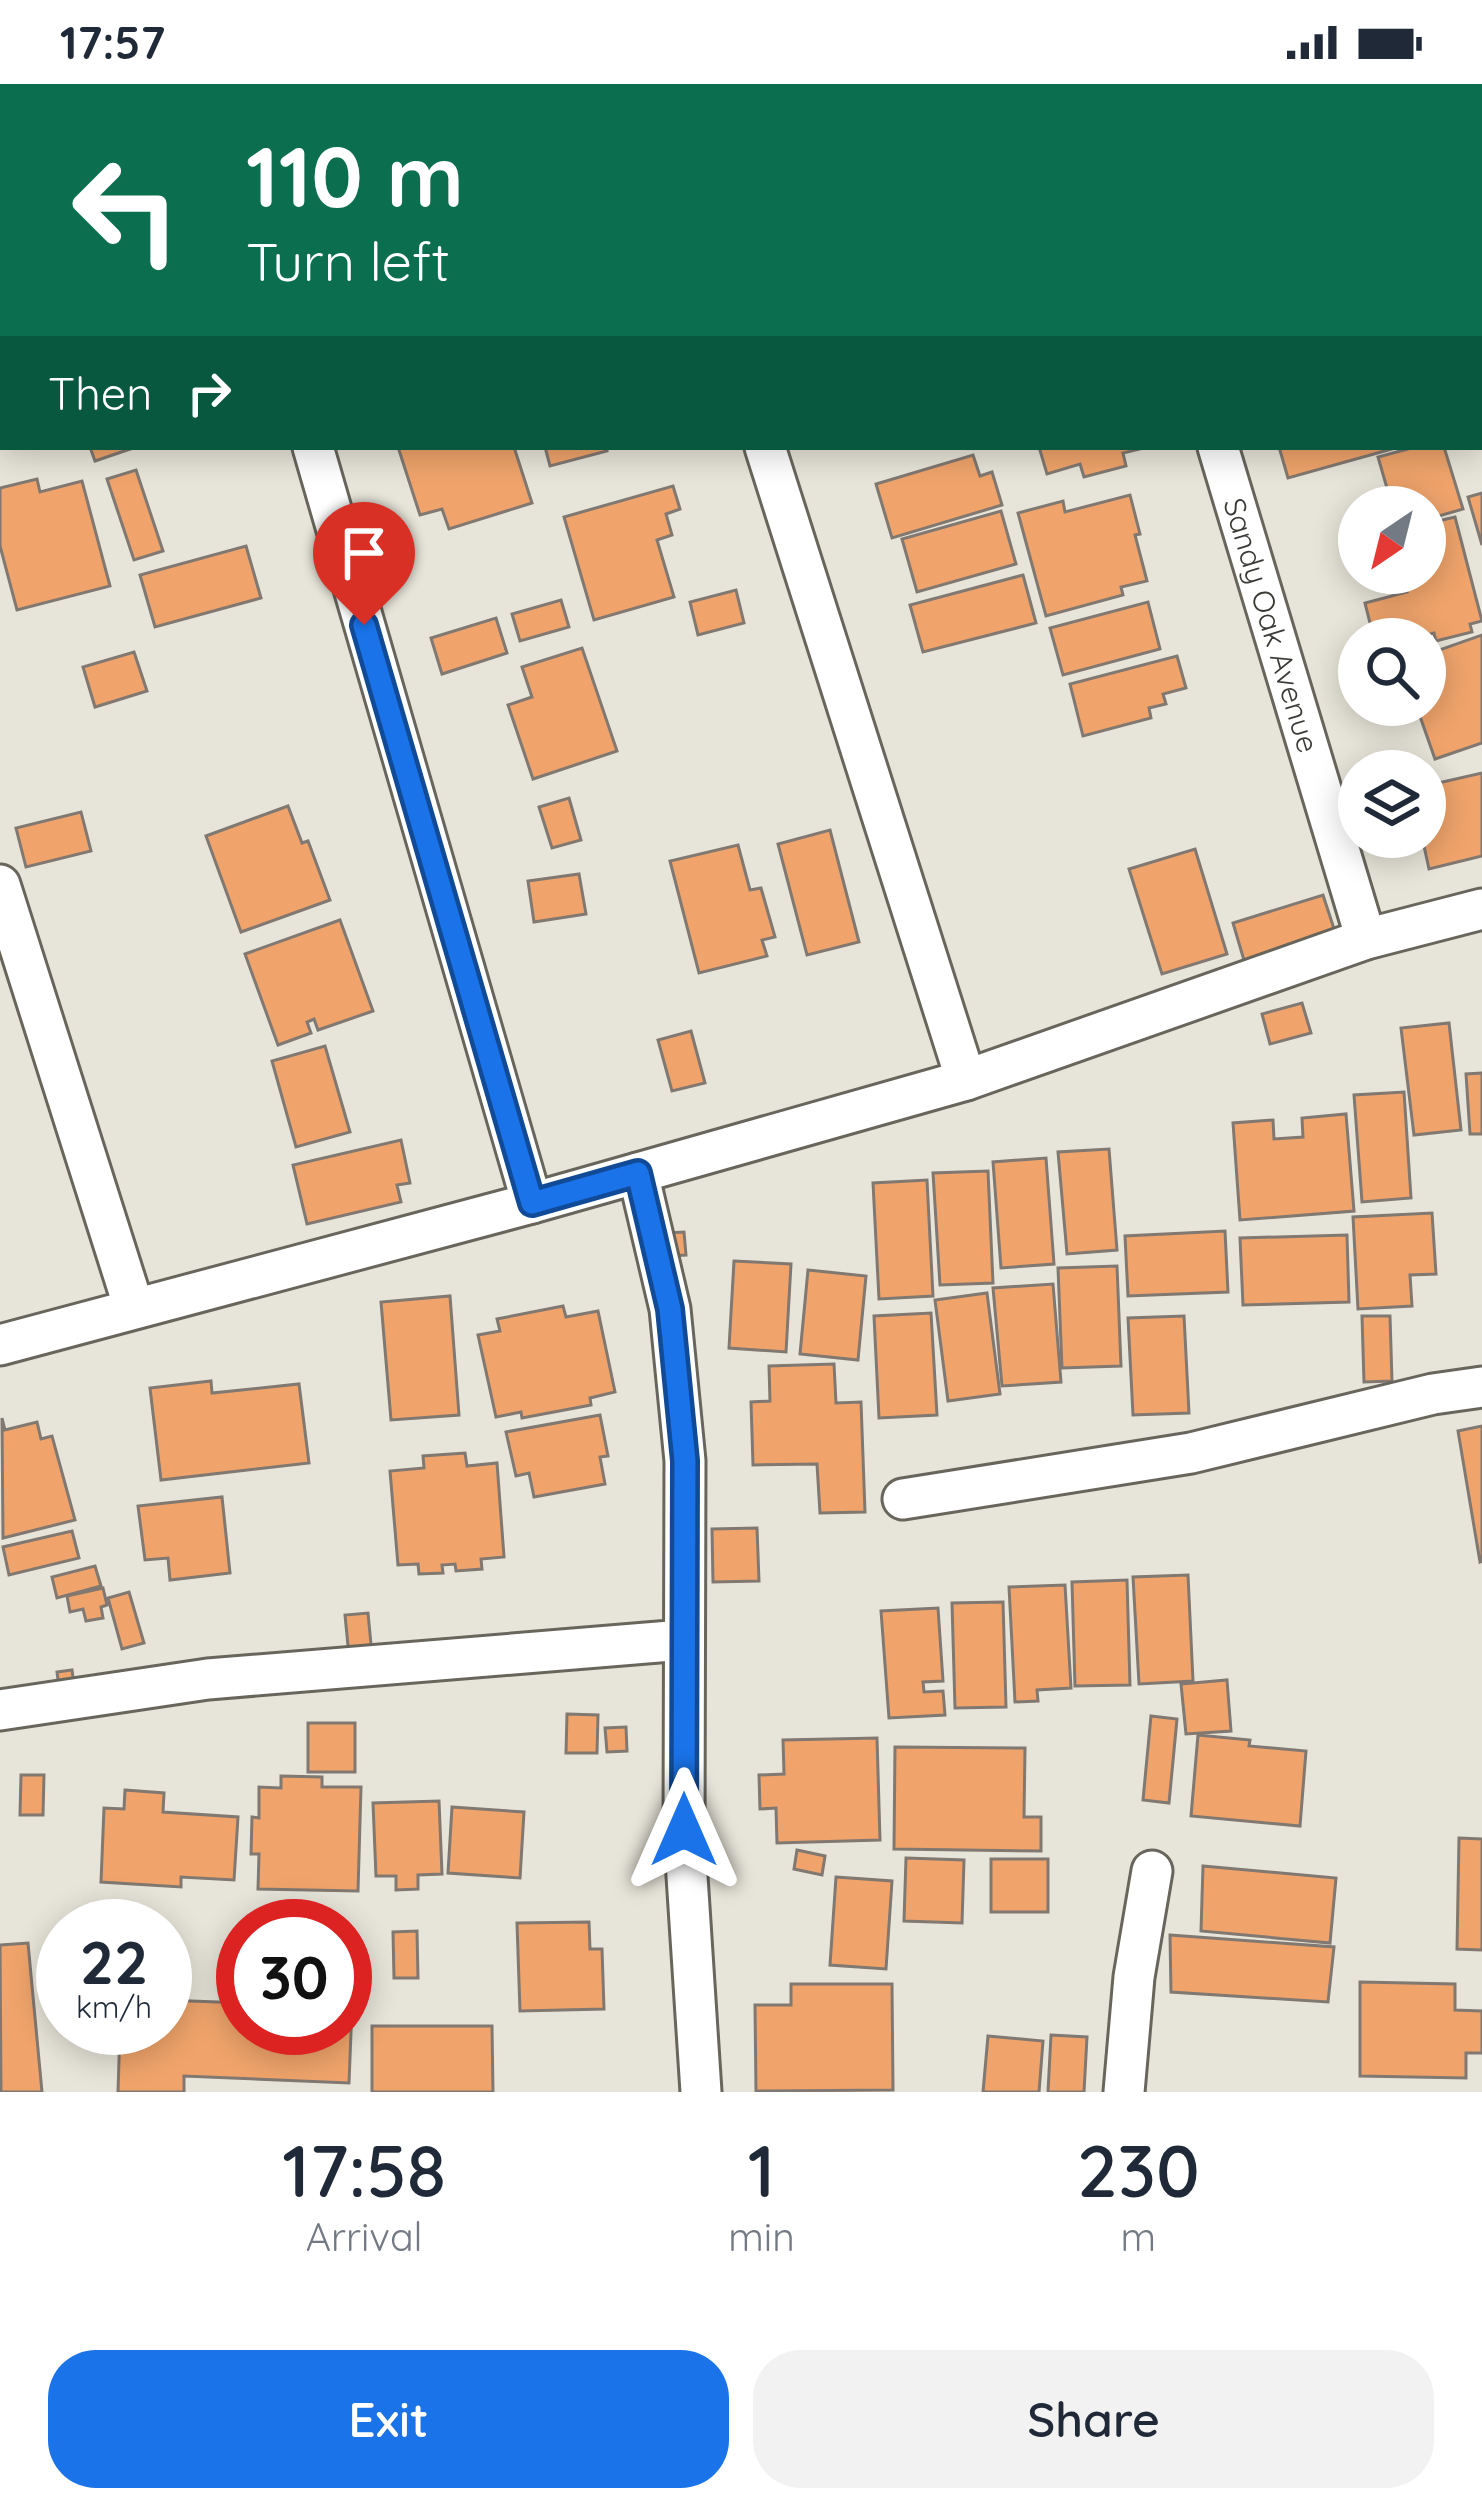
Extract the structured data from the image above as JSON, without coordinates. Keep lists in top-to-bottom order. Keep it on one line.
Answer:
{"streets":{"street":["Sandy Oak Avenue"]},"north":"bottom left","page":{"status":"17:57","turn":["110 m","Turn left"],"then":"Then","speed":"22 km/h","limit":"30","eta":["17:58","Arrival","1","min","230","m"],"buttons":["Exit","Share"]}}
